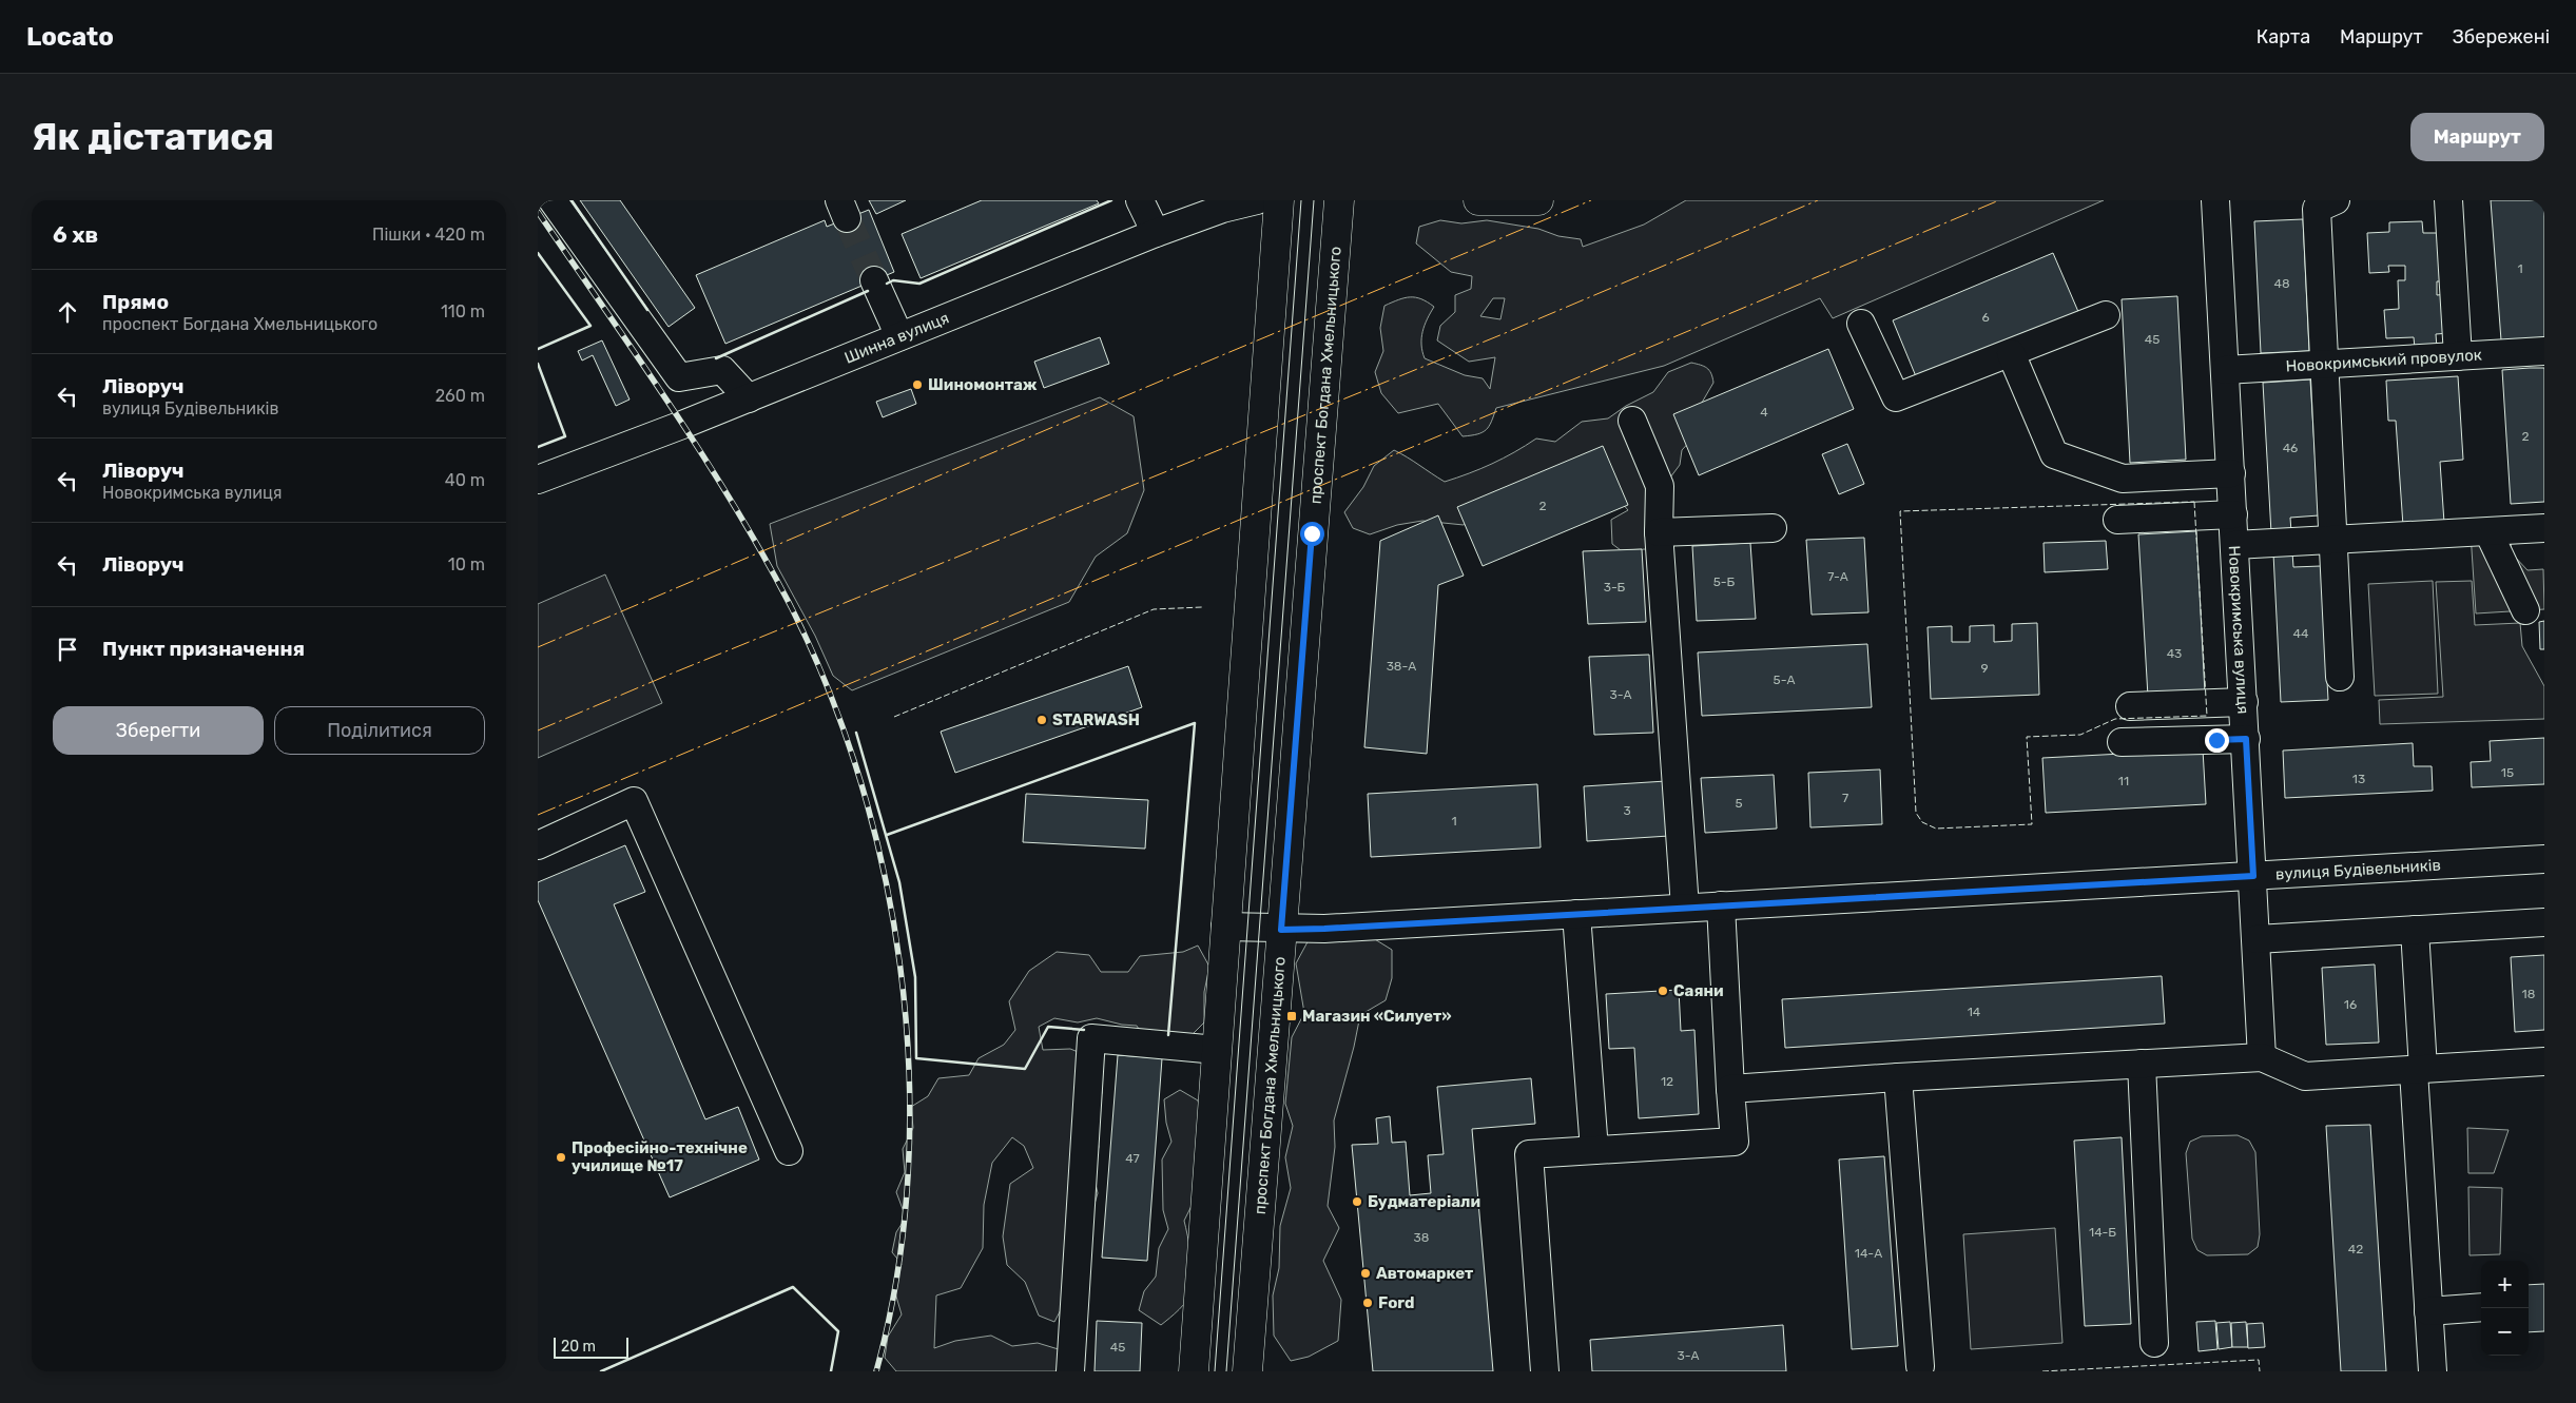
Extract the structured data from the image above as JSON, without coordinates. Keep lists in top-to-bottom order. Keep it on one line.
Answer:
{"streets":{"main road":["проспект Богдана Хмельницького"],"street":["Шинна вулиця","Новокримський провулок","Новокримська вулиця","вулиця Будівельників"]},"crossings":[["Новокримський провулок","Новокримська вулиця"],["проспект Богдана Хмельницького","вулиця Будівельників"],["Новокримська вулиця","вулиця Будівельників"]],"places":{"other":["Шиномонтаж","STARWASH","Саяни","Професійно-технічне училище №17","Будматеріали","Автомаркет","Ford"],"transit":["Магазин «Силует»"]},"house_numbers":["1","48","6","45","4","2","46","2","7-А","5-Б","3-Б","44","43","38-А","9","5-А","3-А","15","13","11","7","5","3","1","18","16","14","12","47","14-Б","38","42","14-А","45","3-А"],"scale_bar":"20 m","page":{"header":"Locato","nav":["Карта","Маршрут","Збережені"],"buttons":["Маршрут",["Зберегти","Поділитися"]],"title":"Як дістатися","heading":["6 хв","Пішки · 420 m"],"list":[["Прямо","проспект Богдана Хмельницького","110 m"],["Ліворуч","вулиця Будівельників","260 m"],["Ліворуч","Новокримська вулиця","40 m"],["Ліворуч","10 m"],"Пункт призначення"],"map_buttons":["+","−"],"scale":"20 m"}}
